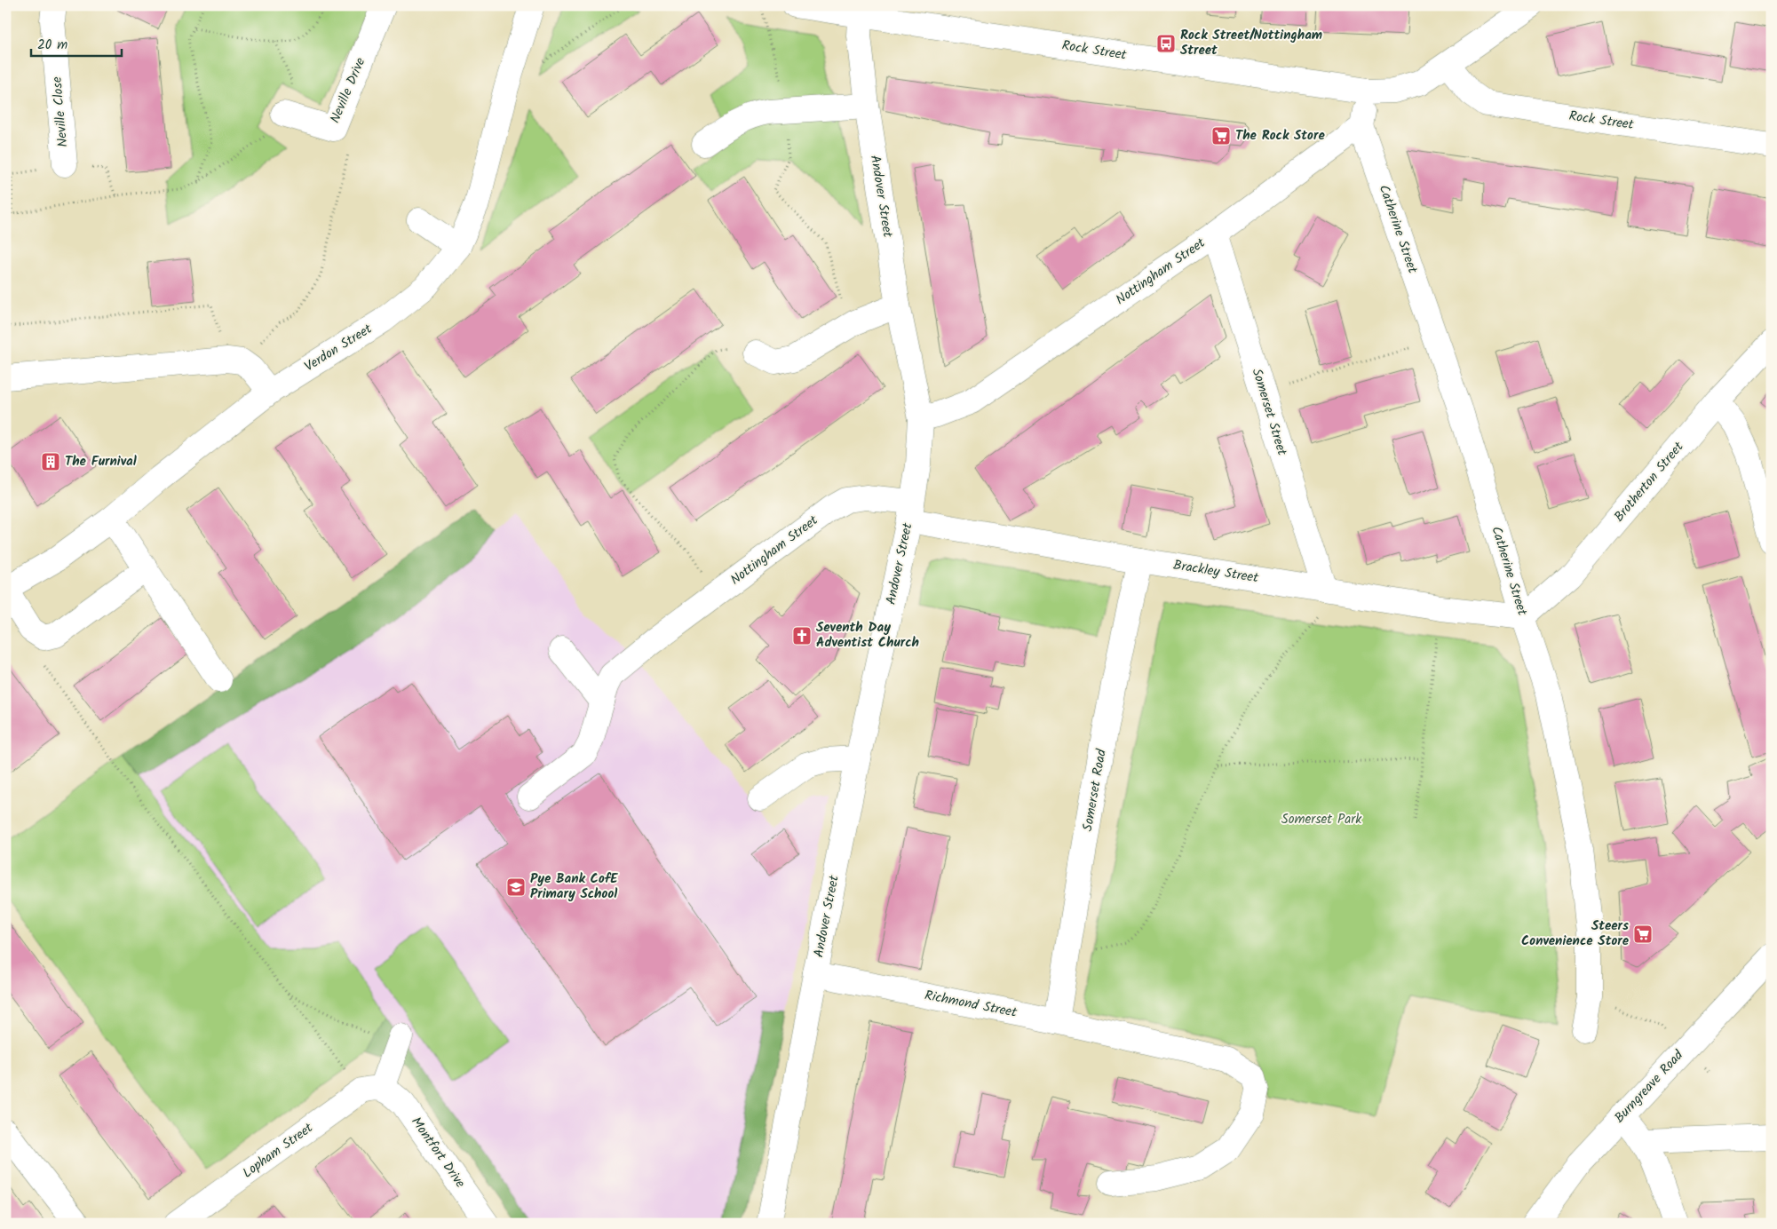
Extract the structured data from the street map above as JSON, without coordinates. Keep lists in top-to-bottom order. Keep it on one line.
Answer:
{"streets":{"street":["Rock Street","Neville Drive","Neville Close","Andover Street","Catherine Street","Nottingham Street","Verdon Street","Somerset Street","Brotherton Street","Brackley Street","Somerset Road","Richmond Street","Burngreave Road","Lopham Street","Montfort Drive"]},"crossings":[["Rock Street","Andover Street"],["Andover Street","Nottingham Street"],["Andover Street","Brackley Street"],["Andover Street","Richmond Street"],["Catherine Street","Nottingham Street"],["Catherine Street","Brotherton Street"],["Catherine Street","Brackley Street"],["Nottingham Street","Somerset Street"],["Nottingham Street","Brackley Street"],["Somerset Street","Brackley Street"],["Brotherton Street","Brackley Street"],["Brackley Street","Somerset Road"],["Somerset Road","Richmond Street"],["Lopham Street","Montfort Drive"]],"parks":["Somerset Park"],"places":{"bus stop":["Rock Street/Nottingham Street"],"supermarket":["The Rock Store","Steers Convenience Store"],"building":["The Furnival"],"church":["Seventh Day Adventist Church"],"school or university":["Pye Bank CofE Primary School"]},"scale_bar":"20 m"}
